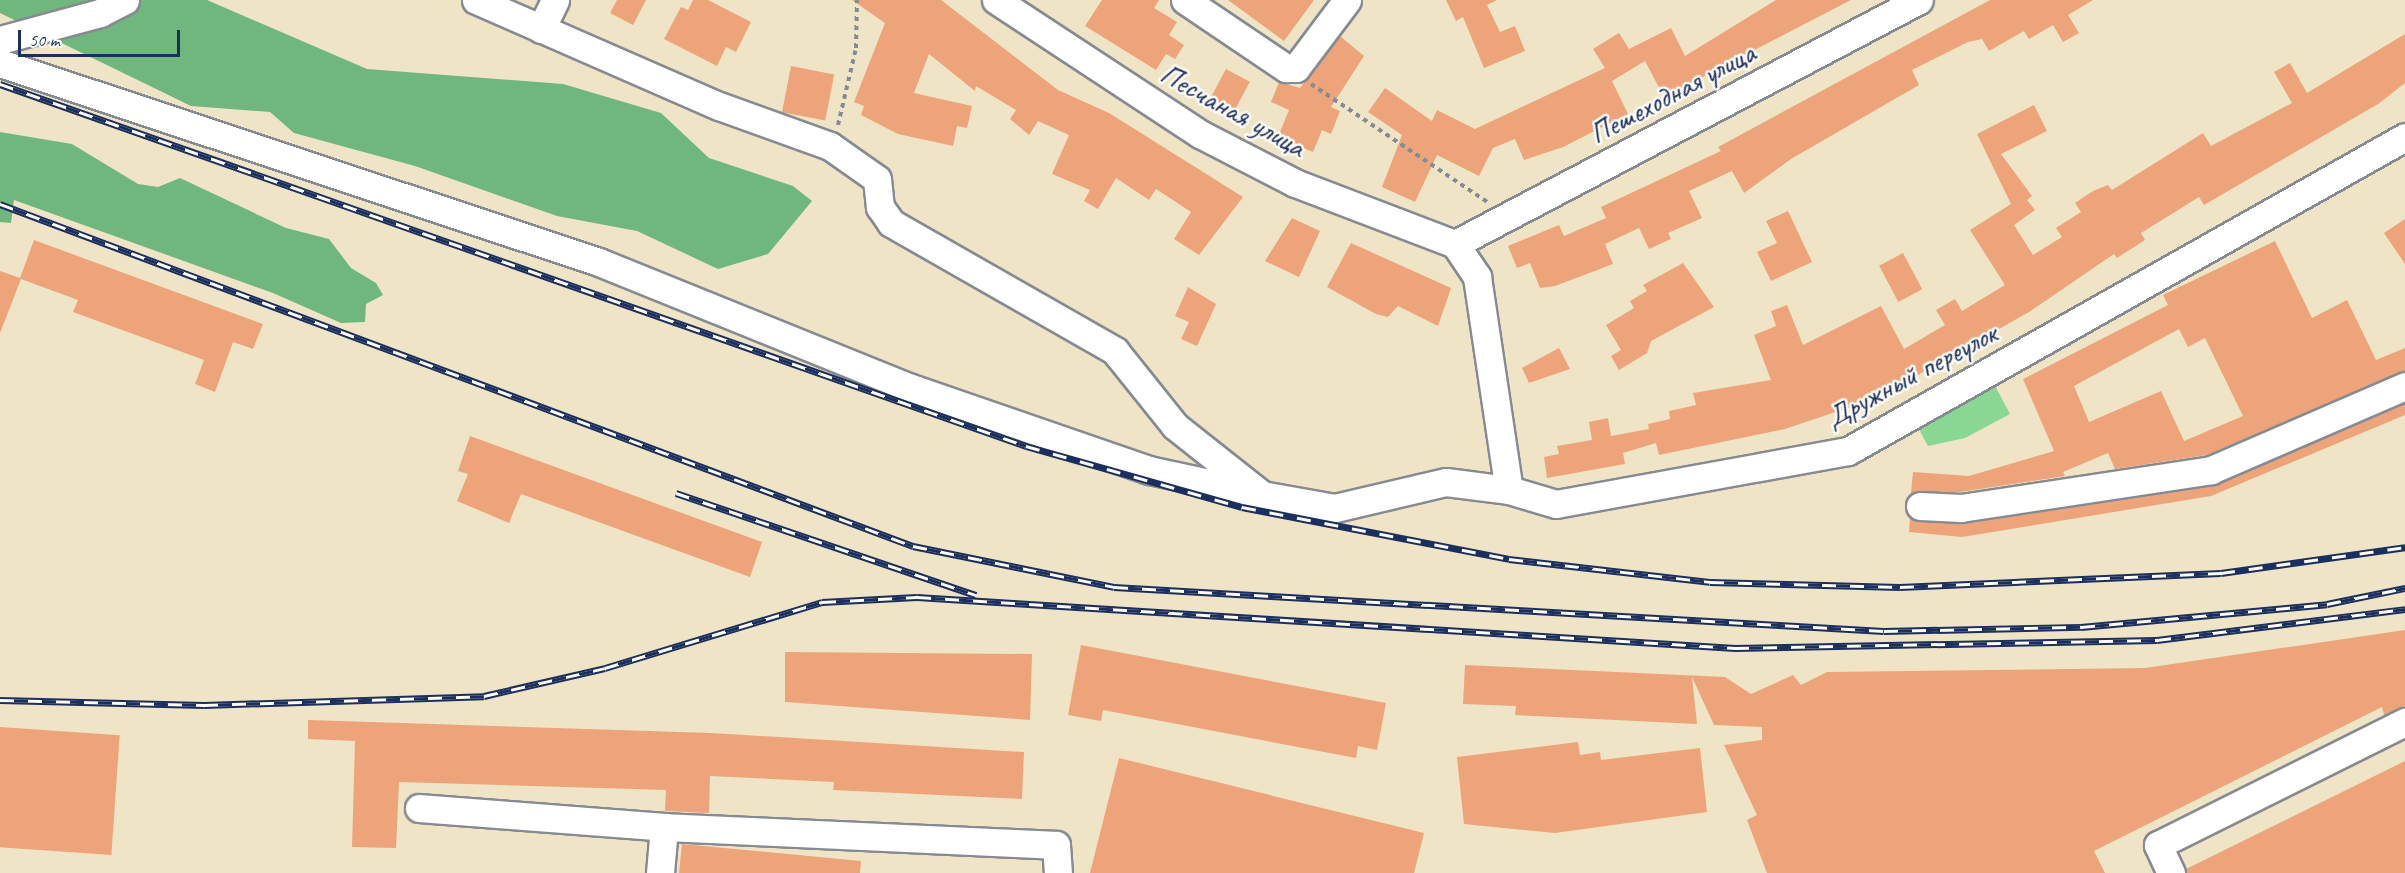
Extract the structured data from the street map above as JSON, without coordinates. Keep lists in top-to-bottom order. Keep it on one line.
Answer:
{"streets":{"street":["Пешеходная улица","Песчаная улица","Дружный переулок"]},"crossings":[["Пешеходная улица","Песчаная улица"]],"scale_bar":"50 m"}
